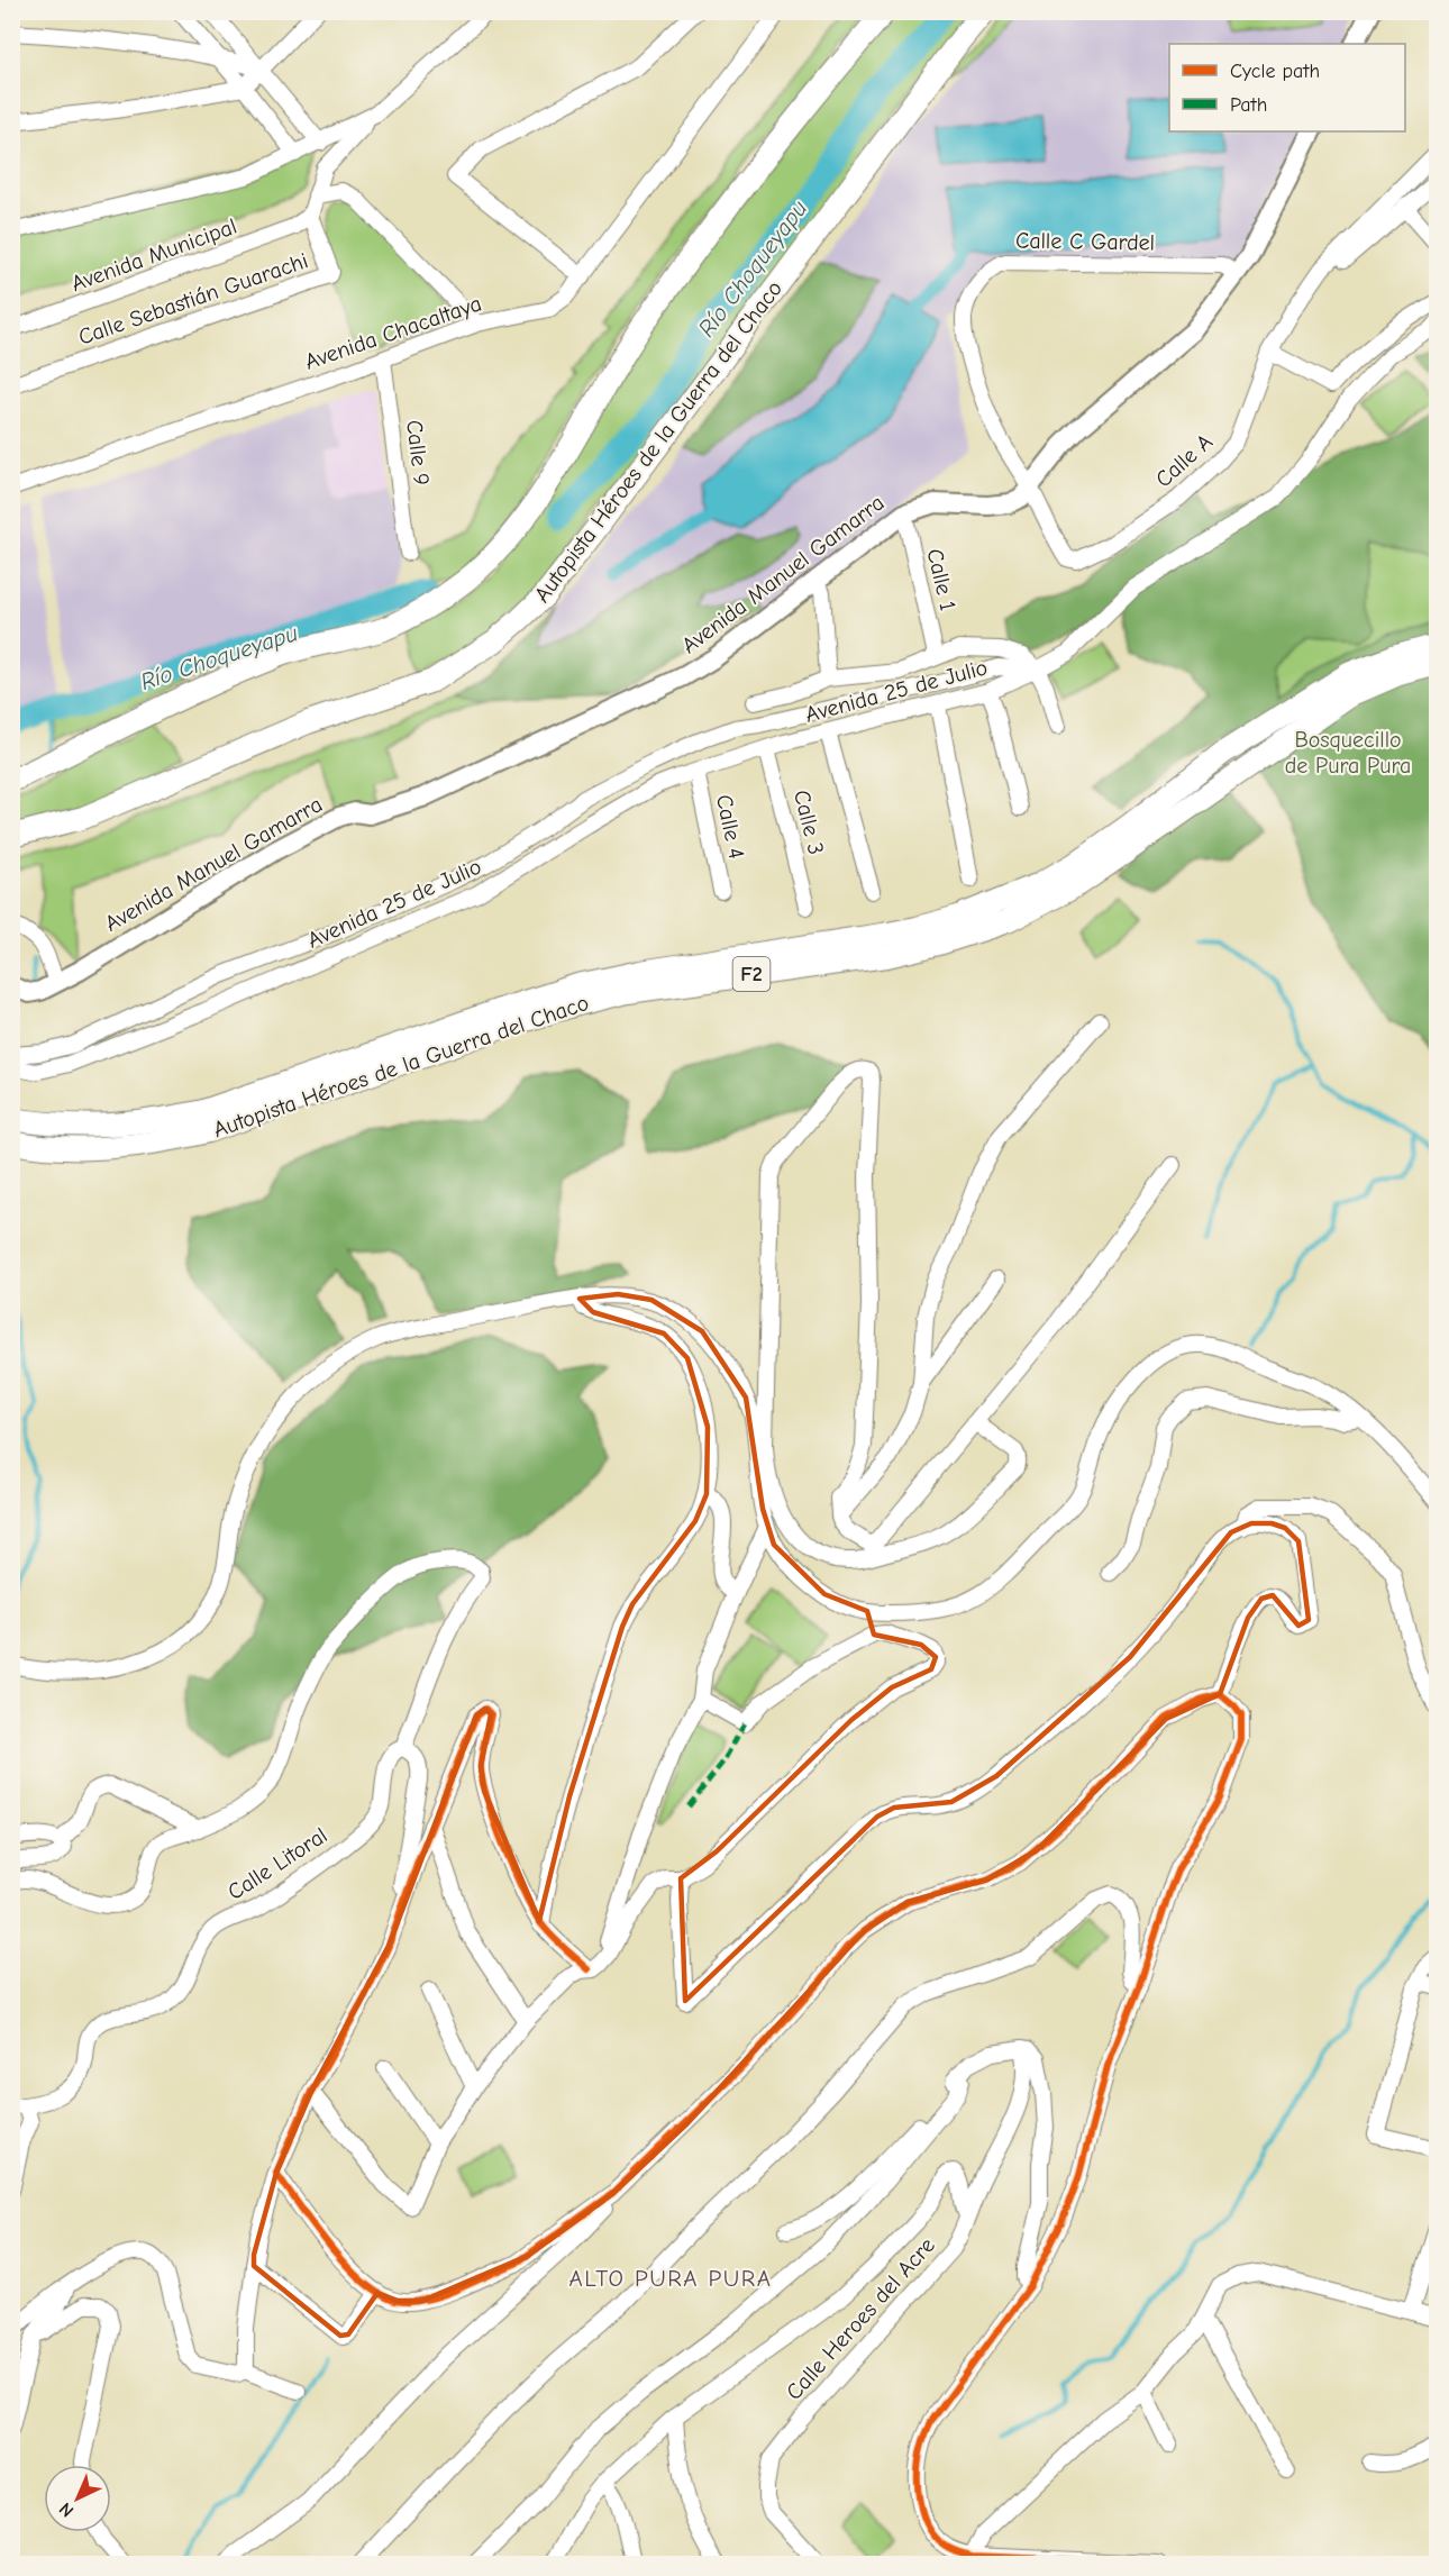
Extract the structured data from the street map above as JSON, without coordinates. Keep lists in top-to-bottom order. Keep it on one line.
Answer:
{"streets":{"highway":["Autopista Héroes de la Guerra del Chaco","F2"],"main road":["Avenida Manuel Gamarra"],"street":["Calle C Gardel","Avenida Municipal","Calle Sebastián Guarachi","Avenida Chacaltaya","Calle 9","Calle A","Calle 1","Avenida 25 de Julio","Calle 3","Calle 4","Calle Litoral","Calle Heroes del Acre"]},"crossings":[["Calle C Gardel","Calle A"],["Calle C Gardel","Avenida Manuel Gamarra"],["Avenida Municipal","Calle Sebastián Guarachi"],["Avenida Chacaltaya","Calle 9"],["Calle A","Avenida Manuel Gamarra"],["Avenida Manuel Gamarra","Calle 1"],["Avenida 25 de Julio","Calle 3"],["Avenida 25 de Julio","Calle 4"]],"districts":["ALTO PURA PURA"],"water":["Río Choqueyapu"],"parks":["Bosquecillo de Pura Pura"],"legend":["Cycle path","Path"],"north":"bottom left"}
